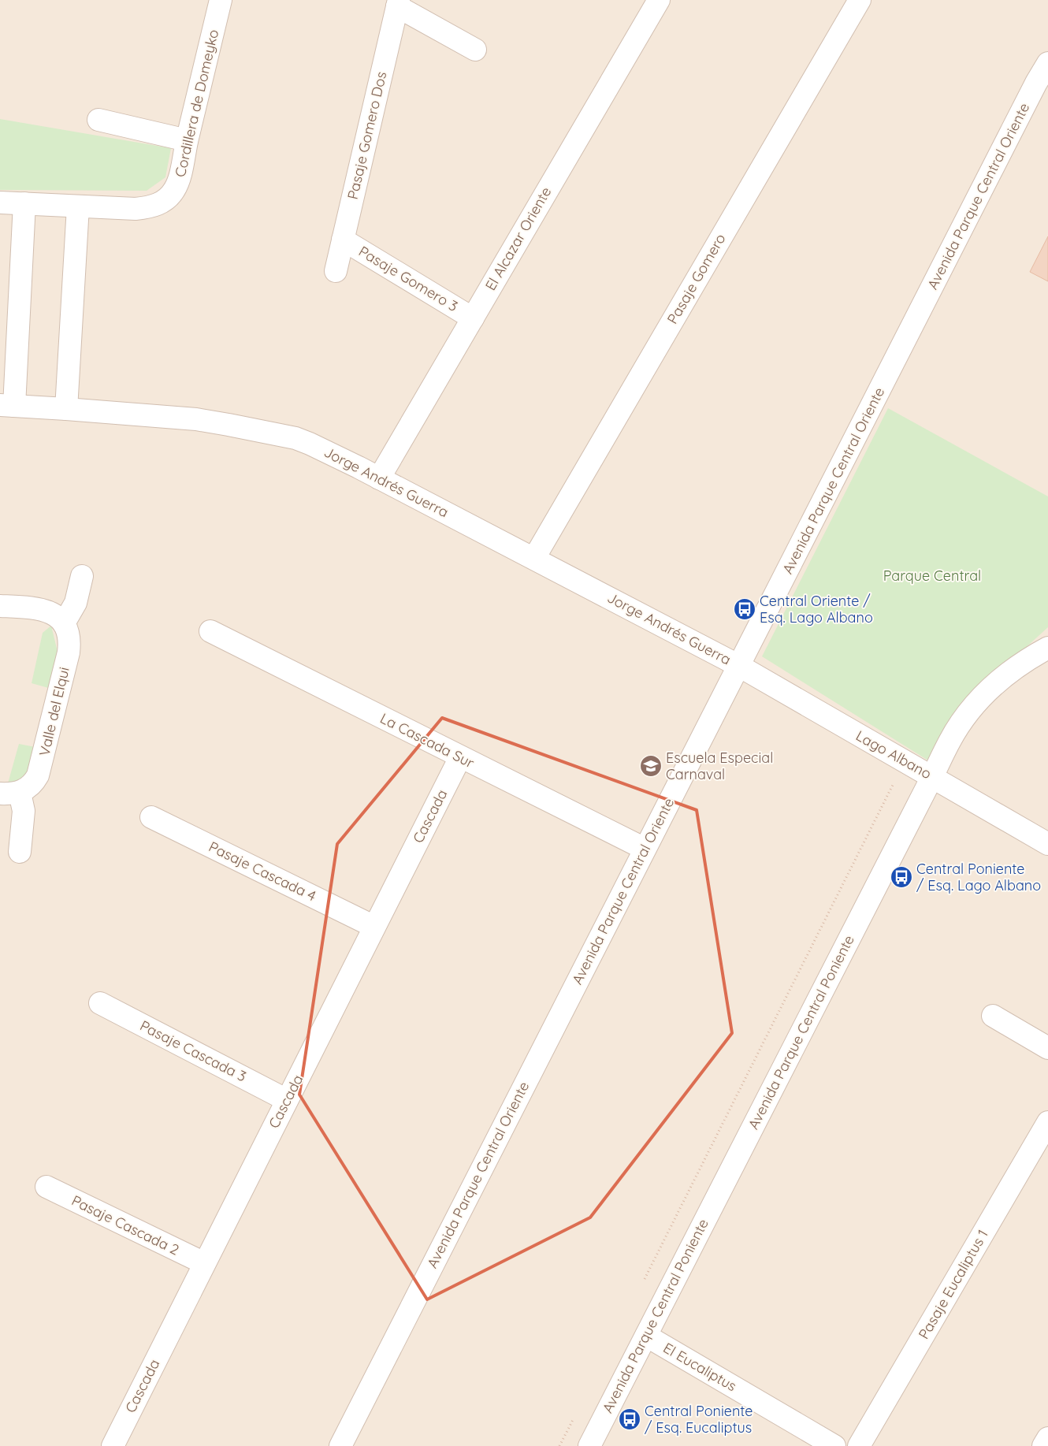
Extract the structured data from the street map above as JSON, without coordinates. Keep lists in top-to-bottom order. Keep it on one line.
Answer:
{"streets":{"street":["Cordillera de Domeyko","Pasaje Gomero Dos","Avenida Parque Central Oriente","El Alcazar Oriente","Pasaje Gomero 3","Pasaje Gomero","Jorge Andrés Guerra","Valle del Elqui","La Cascada Sur","Lago Albano","Cascada","Pasaje Cascada 4","Avenida Parque Central Poniente","Pasaje Cascada 3","Pasaje Cascada 2","Pasaje Eucaliptus 1","El Eucaliptus"]},"crossings":[["Pasaje Gomero Dos","Pasaje Gomero 3"],["Avenida Parque Central Oriente","Jorge Andrés Guerra"],["Avenida Parque Central Oriente","La Cascada Sur"],["Avenida Parque Central Oriente","Lago Albano"],["El Alcazar Oriente","Pasaje Gomero 3"],["El Alcazar Oriente","Jorge Andrés Guerra"],["Pasaje Gomero","Jorge Andrés Guerra"],["Jorge Andrés Guerra","Lago Albano"],["La Cascada Sur","Cascada"],["Lago Albano","Avenida Parque Central Poniente"],["Cascada","Pasaje Cascada 4"],["Cascada","Pasaje Cascada 3"],["Cascada","Pasaje Cascada 2"],["Avenida Parque Central Poniente","El Eucaliptus"]],"parks":["Parque Central"],"places":{"bus stop":["Central Oriente / Esq. Lago Albano","Central Poniente / Esq. Lago Albano","Central Poniente / Esq. Eucaliptus"],"school or university":["Escuela Especial Carnaval"]}}
